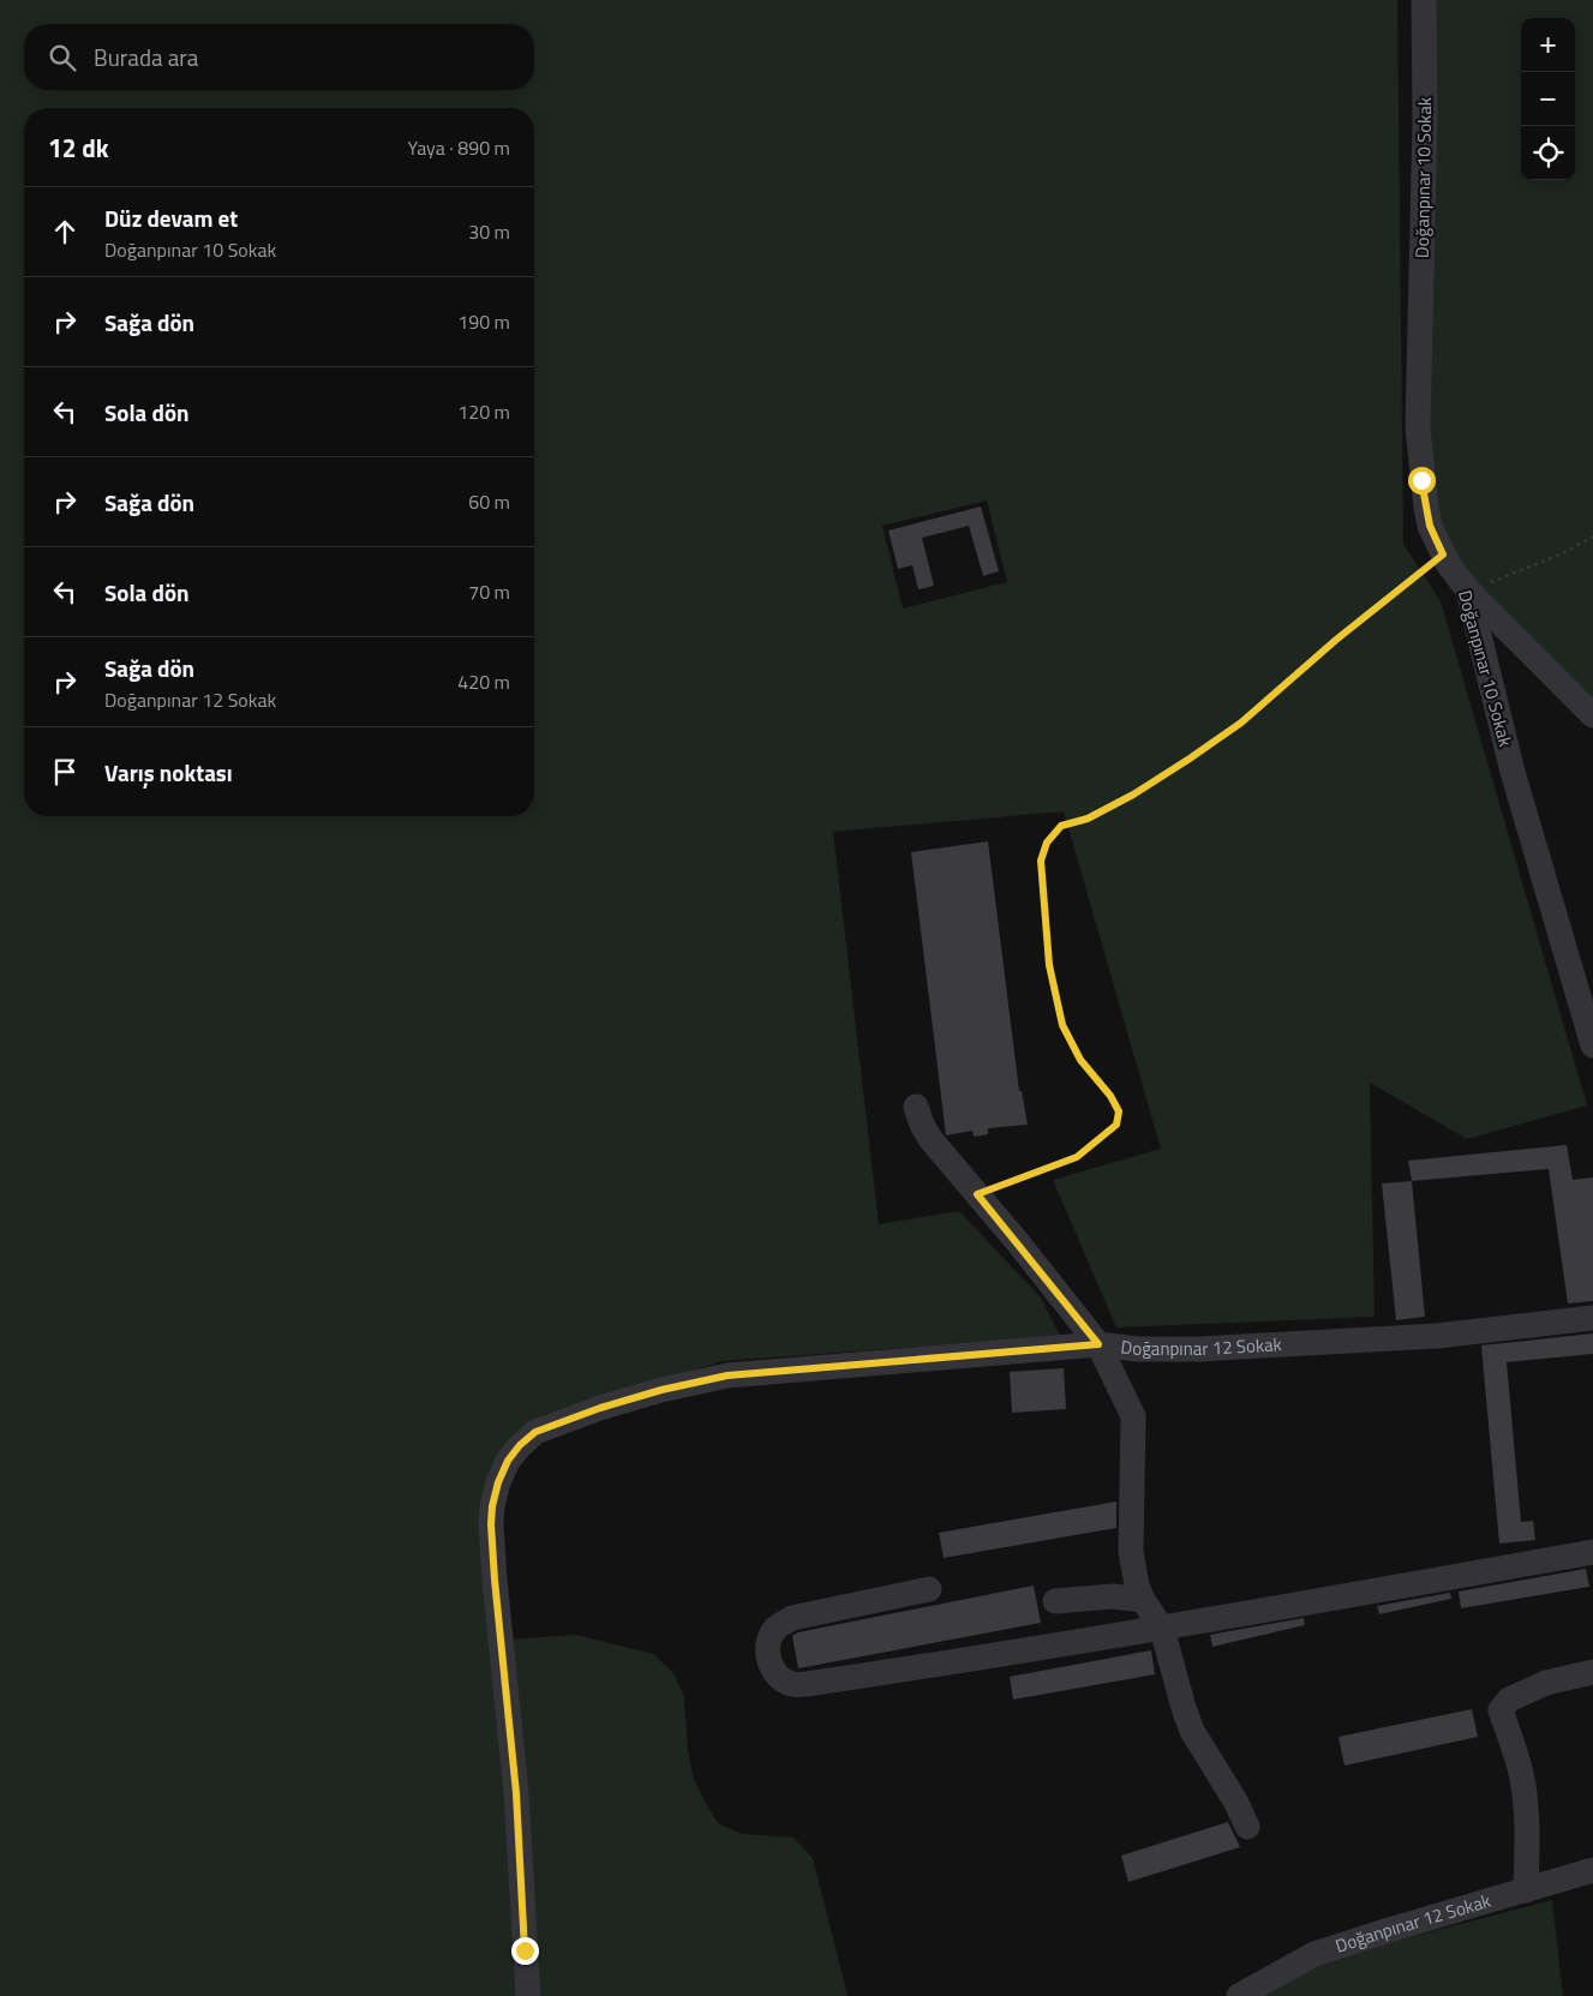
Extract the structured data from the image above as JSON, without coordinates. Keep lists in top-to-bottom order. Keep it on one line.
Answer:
{"streets":{"street":["Doğanpınar 10 Sokak","Doğanpınar 12 Sokak"]},"page":{"map_buttons":["+","−"],"search":"Burada ara","heading":["12 dk","Yaya · 890 m"],"list":[["Düz devam et","Doğanpınar 10 Sokak","30 m"],["Sağa dön","190 m"],["Sola dön","120 m"],["Sağa dön","60 m"],["Sola dön","70 m"],["Sağa dön","Doğanpınar 12 Sokak","420 m"],"Varış noktası"]}}
